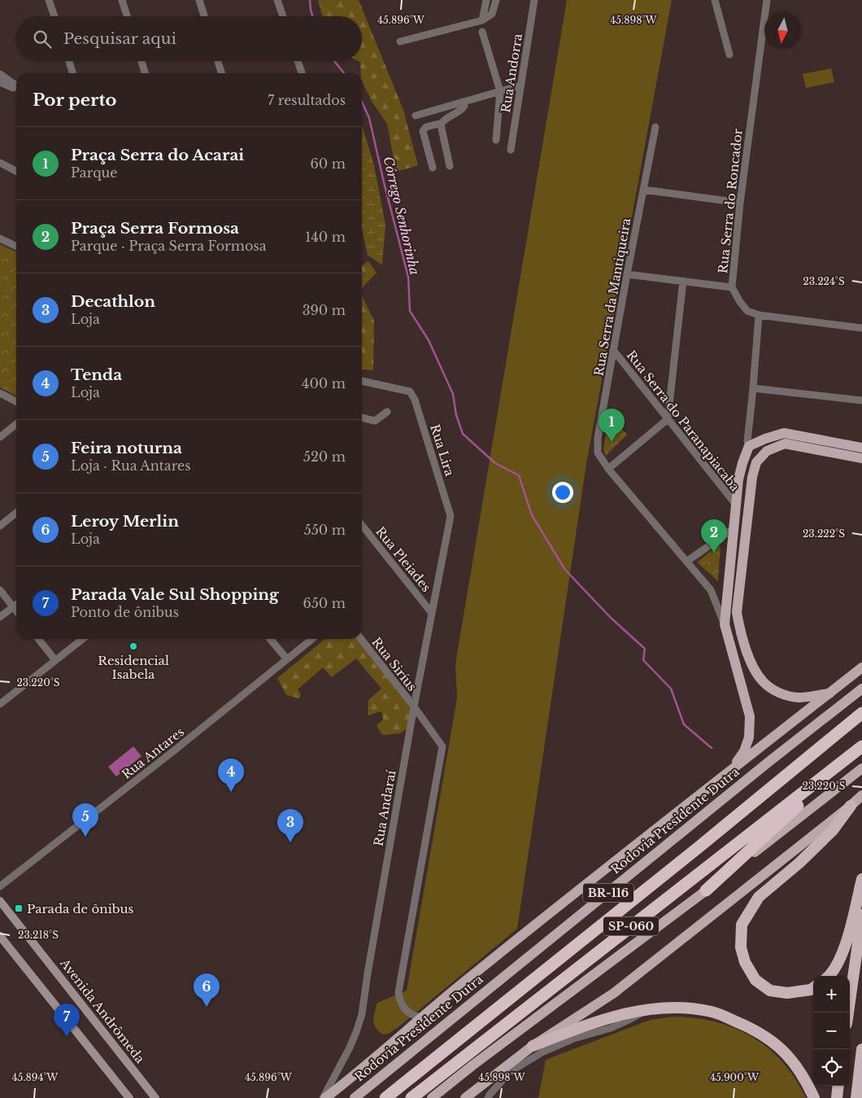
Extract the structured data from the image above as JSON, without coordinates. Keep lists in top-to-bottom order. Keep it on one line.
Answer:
{"streets":{"highway":["SP-060"],"main road":["Rodovia Presidente Dutra","BR-116","Avenida Andrômeda"],"street":["Rua Andorra","Rua Serra do Roncador","Rua Serra da Mantiqueira","Rua Serra do Paranapiacaba","Rua Lira","Rua Pleiades","Rua Siríus","Rua Antares","Rua Andaraí"]},"crossings":[["Rua Serra da Mantiqueira","Rua Serra do Paranapiacaba"],["Rua Lira","Rua Andaraí"],["Rua Pleiades","Rua Andaraí"],["Rua Siríus","Rua Andaraí"]],"water":["Córrego Senhorinha"],"places":{"other":["Residencial Isabela"],"transit":["Parada de ônibus"]},"north":"bottom","page":{"search":"Pesquisar aqui","heading":["Por perto","7 resultados"],"list":[{"mark":"1","name":"Praça Serra do Acarai","note":"Parque","value":"60 m"},{"mark":"2","name":"Praça Serra Formosa","note":"Parque · Praça Serra Formosa","value":"140 m"},{"mark":"3","name":"Decathlon","note":"Loja","value":"390 m"},{"mark":"4","name":"Tenda","note":"Loja","value":"400 m"},{"mark":"5","name":"Feira noturna","note":"Loja · Rua Antares","value":"520 m"},{"mark":"6","name":"Leroy Merlin","note":"Loja","value":"550 m"},{"mark":"7","name":"Parada Vale Sul Shopping","note":"Ponto de ônibus","value":"650 m"}],"pins":["1","2","4","5","3","6","7"],"map_buttons":["+","−"]},"coordinates":["45.896°W","45.898°W","23.224°S","23.222°S","23.220°S","23.218°S","45.894°W","45.900°W"]}
